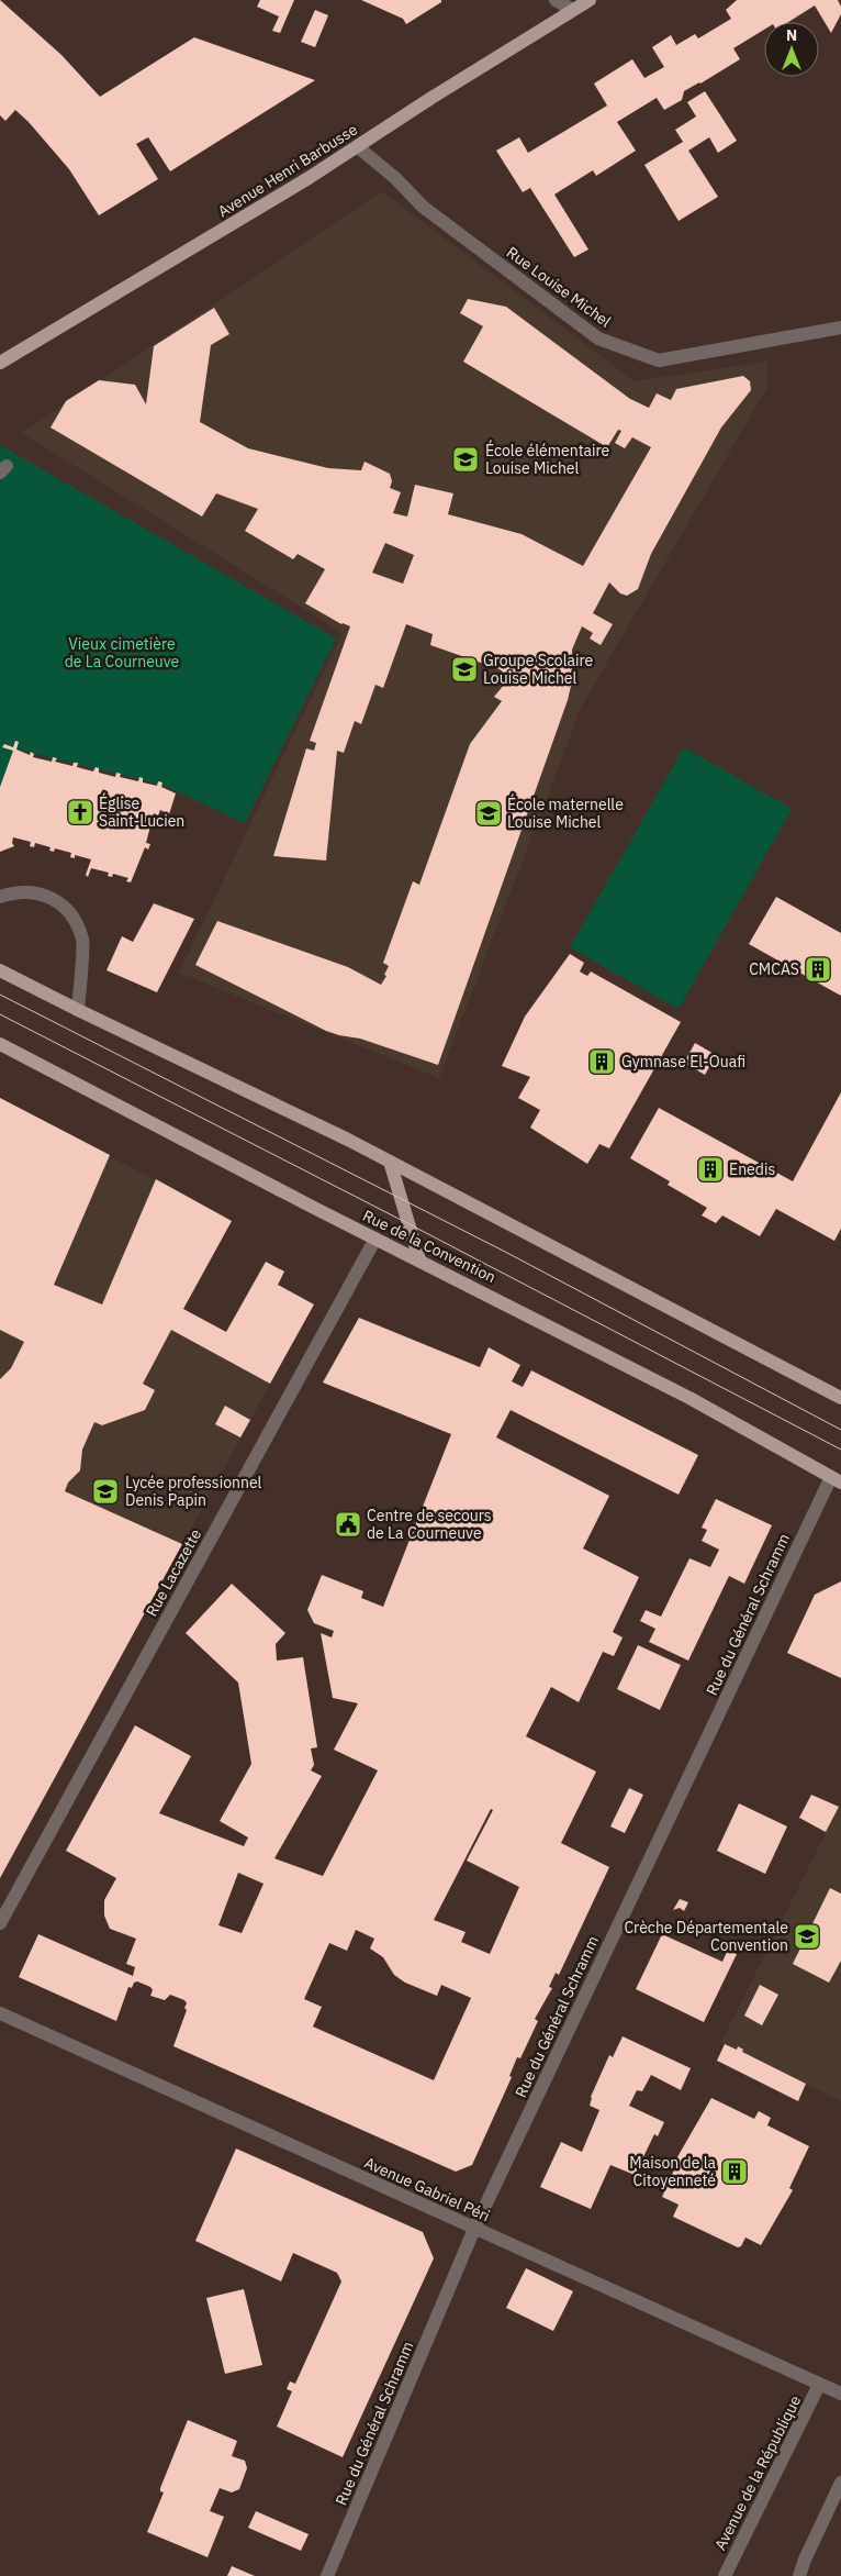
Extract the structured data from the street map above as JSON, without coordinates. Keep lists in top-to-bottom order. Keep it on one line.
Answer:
{"streets":{"main road":["Avenue Henri Barbusse","Rue de la Convention"],"street":["Rue Louise Michel","Rue Lacazette","Rue du Général Schramm","Avenue Gabriel Péri","Avenue de la République"]},"crossings":[["Avenue Henri Barbusse","Rue Louise Michel"],["Rue de la Convention","Rue Lacazette"],["Rue de la Convention","Rue du Général Schramm"],["Rue du Général Schramm","Avenue Gabriel Péri"],["Avenue Gabriel Péri","Avenue de la République"]],"parks":["Vieux cimetière de La Courneuve"],"places":{"school or university":["École élémentaire Louise Michel","Groupe Scolaire Louise Michel","École maternelle Louise Michel","Lycée professionnel Denis Papin","Crèche Départementale Convention"],"church":["Église Saint-Lucien"],"building":["CMCAS","Gymnase El-Ouafi","Enedis","Maison de la Citoyenneté"],"public building":["Centre de secours de La Courneuve"]},"north":"top"}
